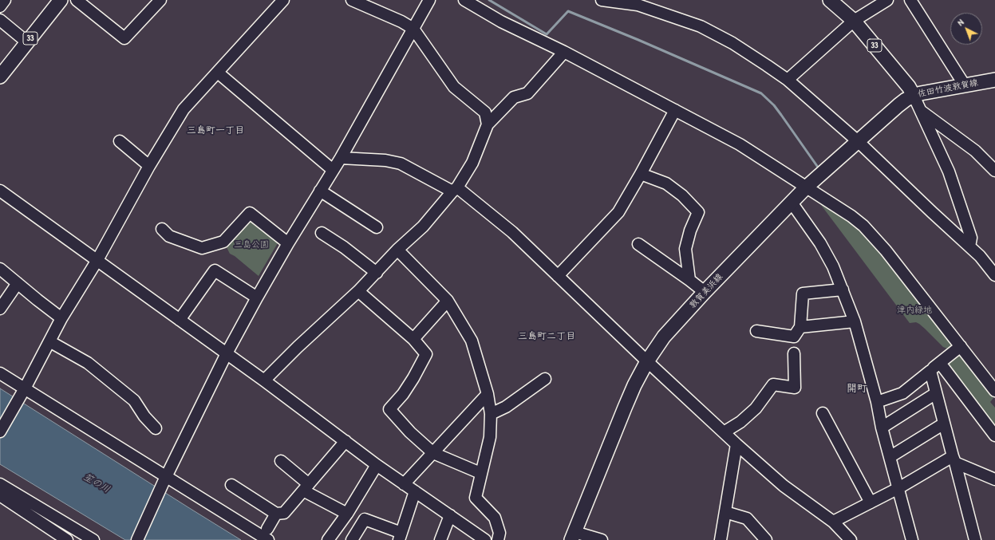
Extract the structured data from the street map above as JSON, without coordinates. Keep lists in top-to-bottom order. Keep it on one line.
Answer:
{"streets":{"main road":["33","佐田竹波敦賀線","敦賀美浜線"]},"crossings":[["佐田竹波敦賀線","敦賀美浜線"]],"districts":["三島町一丁目","三島町二丁目","開町"],"water":["笙の川"],"parks":["三島公園","津内緑地"],"north":"top left"}
